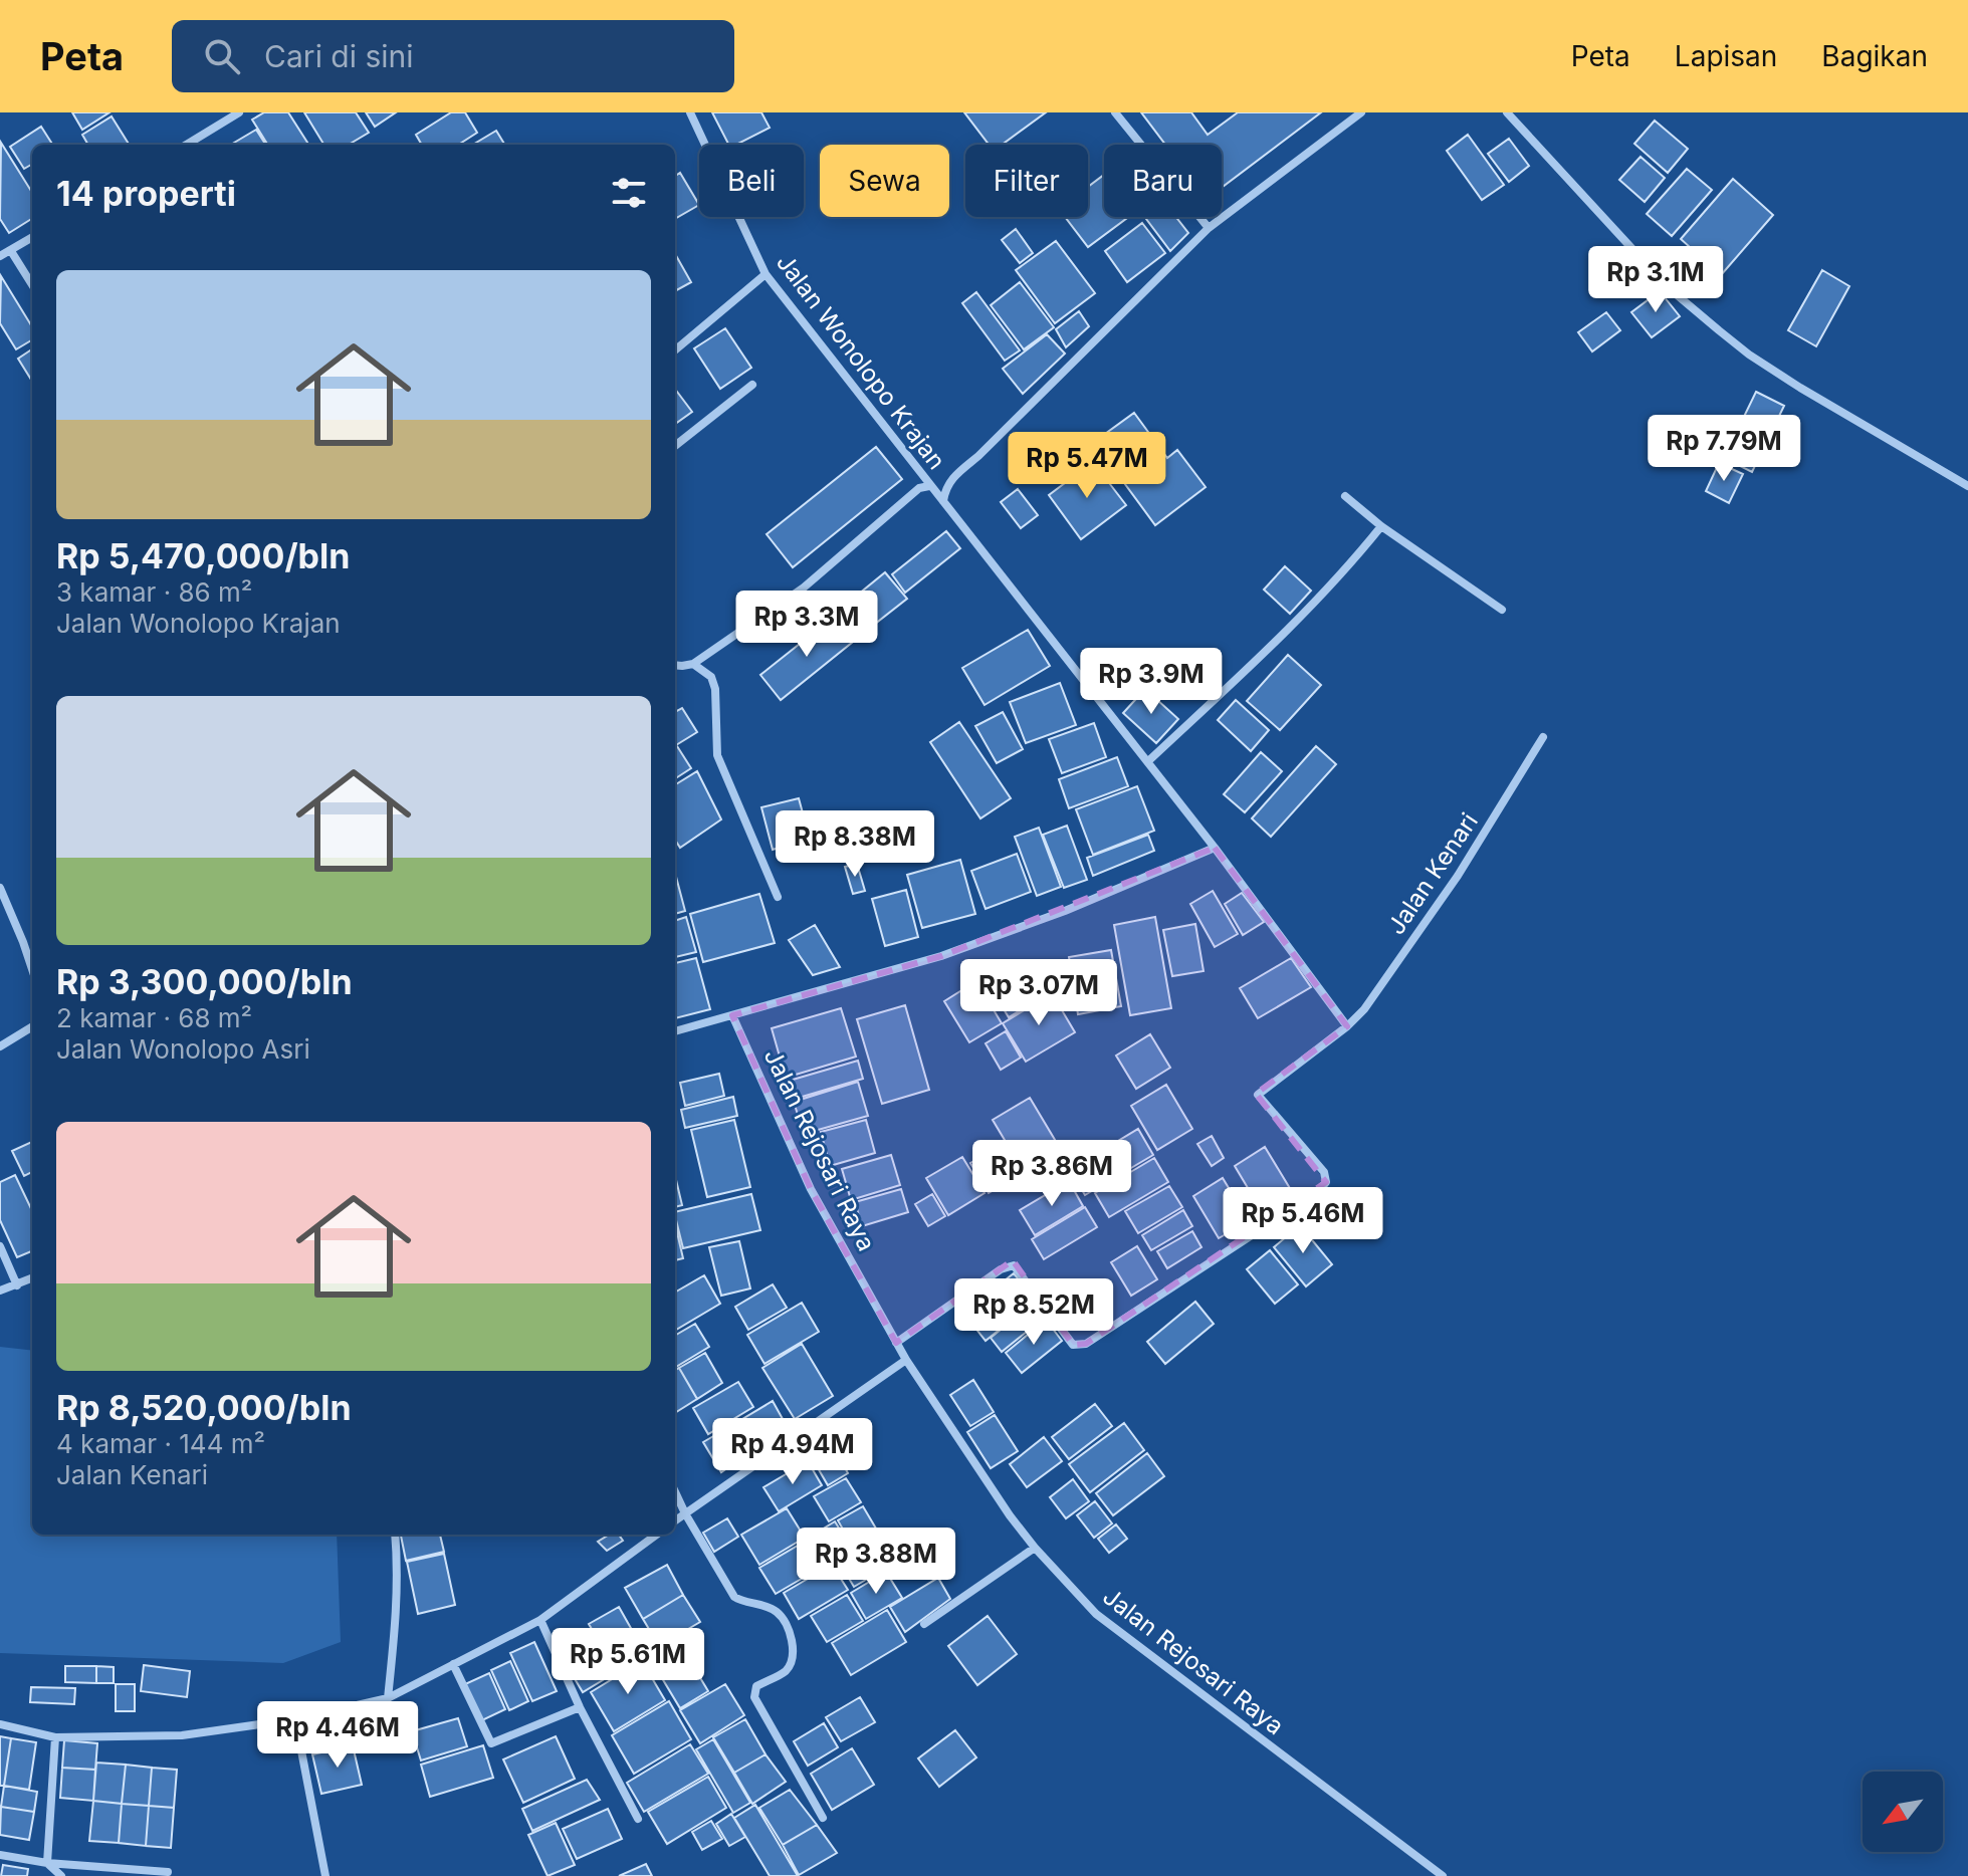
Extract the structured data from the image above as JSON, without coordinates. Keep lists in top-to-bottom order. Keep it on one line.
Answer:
{"streets":{"street":["Jalan Wonolopo Krajan","Jalan Kenari","Jalan Rejosari Raya"]},"crossings":[["Jalan Kenari","Jalan Rejosari Raya"]],"north":"bottom left","page":{"header":"Peta","search":"Cari di sini","nav":["Peta","Lapisan","Bagikan"],"chip":["Beli","Sewa","Filter","Baru"],"heading":"14 properti","list":[{"name":"Rp 5,470,000/bln","note":"3 kamar · 86 m² · Jalan Wonolopo Krajan"},{"name":"Rp 3,300,000/bln","note":"2 kamar · 68 m² · Jalan Wonolopo Asri"},{"name":"Rp 8,520,000/bln","note":"4 kamar · 144 m² · Jalan Kenari"}],"price":["Rp 3.1M","Rp 7.79M","Rp 5.47M","Rp 3.3M","Rp 3.9M","Rp 8.38M","Rp 3.07M","Rp 3.86M","Rp 5.46M","Rp 8.52M","Rp 4.94M","Rp 3.88M","Rp 5.61M","Rp 4.46M"]}}
